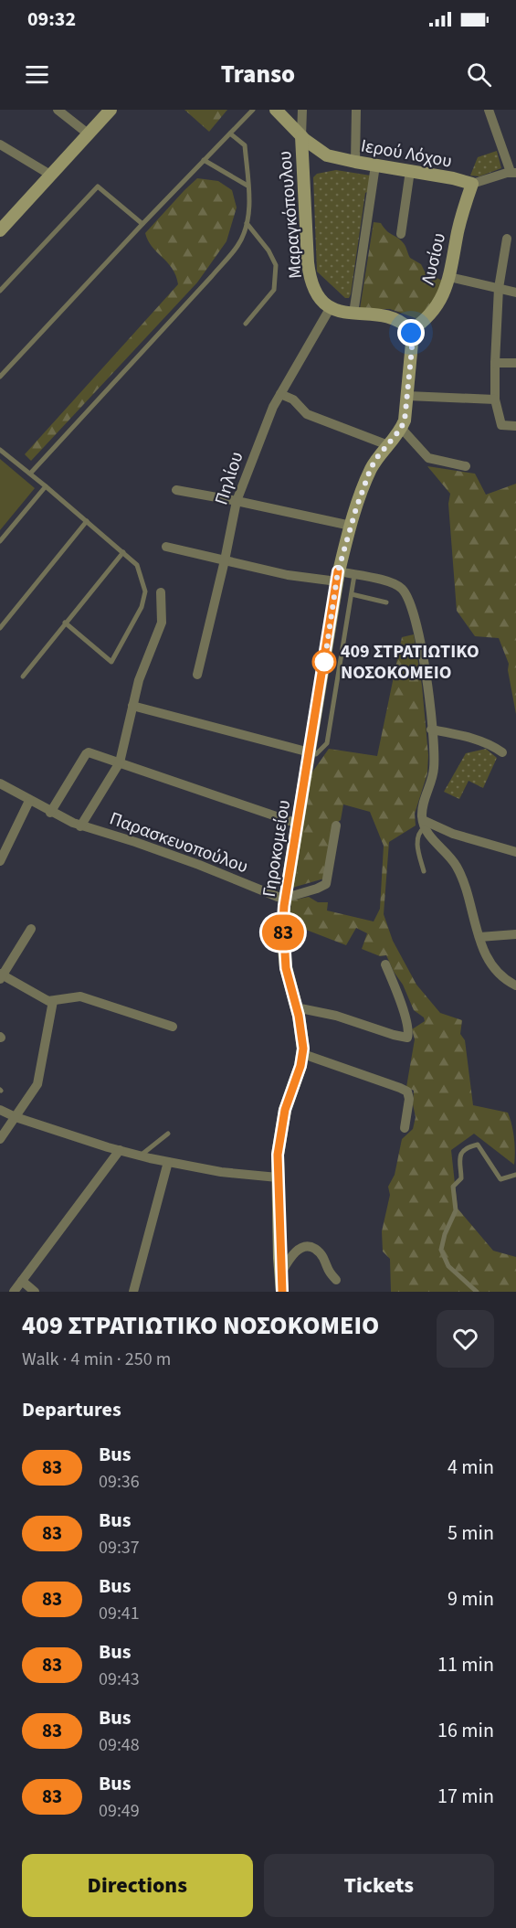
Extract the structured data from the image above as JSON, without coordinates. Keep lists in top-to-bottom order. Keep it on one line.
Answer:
{"streets":{"main road":["Ιερού Λόχου","Μαραγκόπουλου","Λυσίου","Γηροκομείου"],"street":["Πηλίου","Παρασκευοπούλου"]},"crossings":[["Ιερού Λόχου","Μαραγκόπουλου"],["Ιερού Λόχου","Λυσίου"],["Μαραγκόπουλου","Πηλίου"],["Παρασκευοπούλου","Γηροκομείου"]],"places":["409 ΣΤΡΑΤΙΩΤΙΚΟ ΝΟΣΟΚΟΜΕΙΟ"],"lines":["bus line 83"],"page":{"status":"09:32","header":"Transo","on_map":"83","heading":[["409 ΣΤΡΑΤΙΩΤΙΚΟ ΝΟΣΟΚΟΜΕΙΟ","Walk · 4 min · 250 m"],"Departures"],"list":[{"mark":"83","name":"Bus","note":"09:36","value":"4 min"},{"mark":"83","name":"Bus","note":"09:37","value":"5 min"},{"mark":"83","name":"Bus","note":"09:41","value":"9 min"},{"mark":"83","name":"Bus","note":"09:43","value":"11 min"},{"mark":"83","name":"Bus","note":"09:48","value":"16 min"},{"mark":"83","name":"Bus","note":"09:49","value":"17 min"}],"buttons":["Directions","Tickets"]}}
